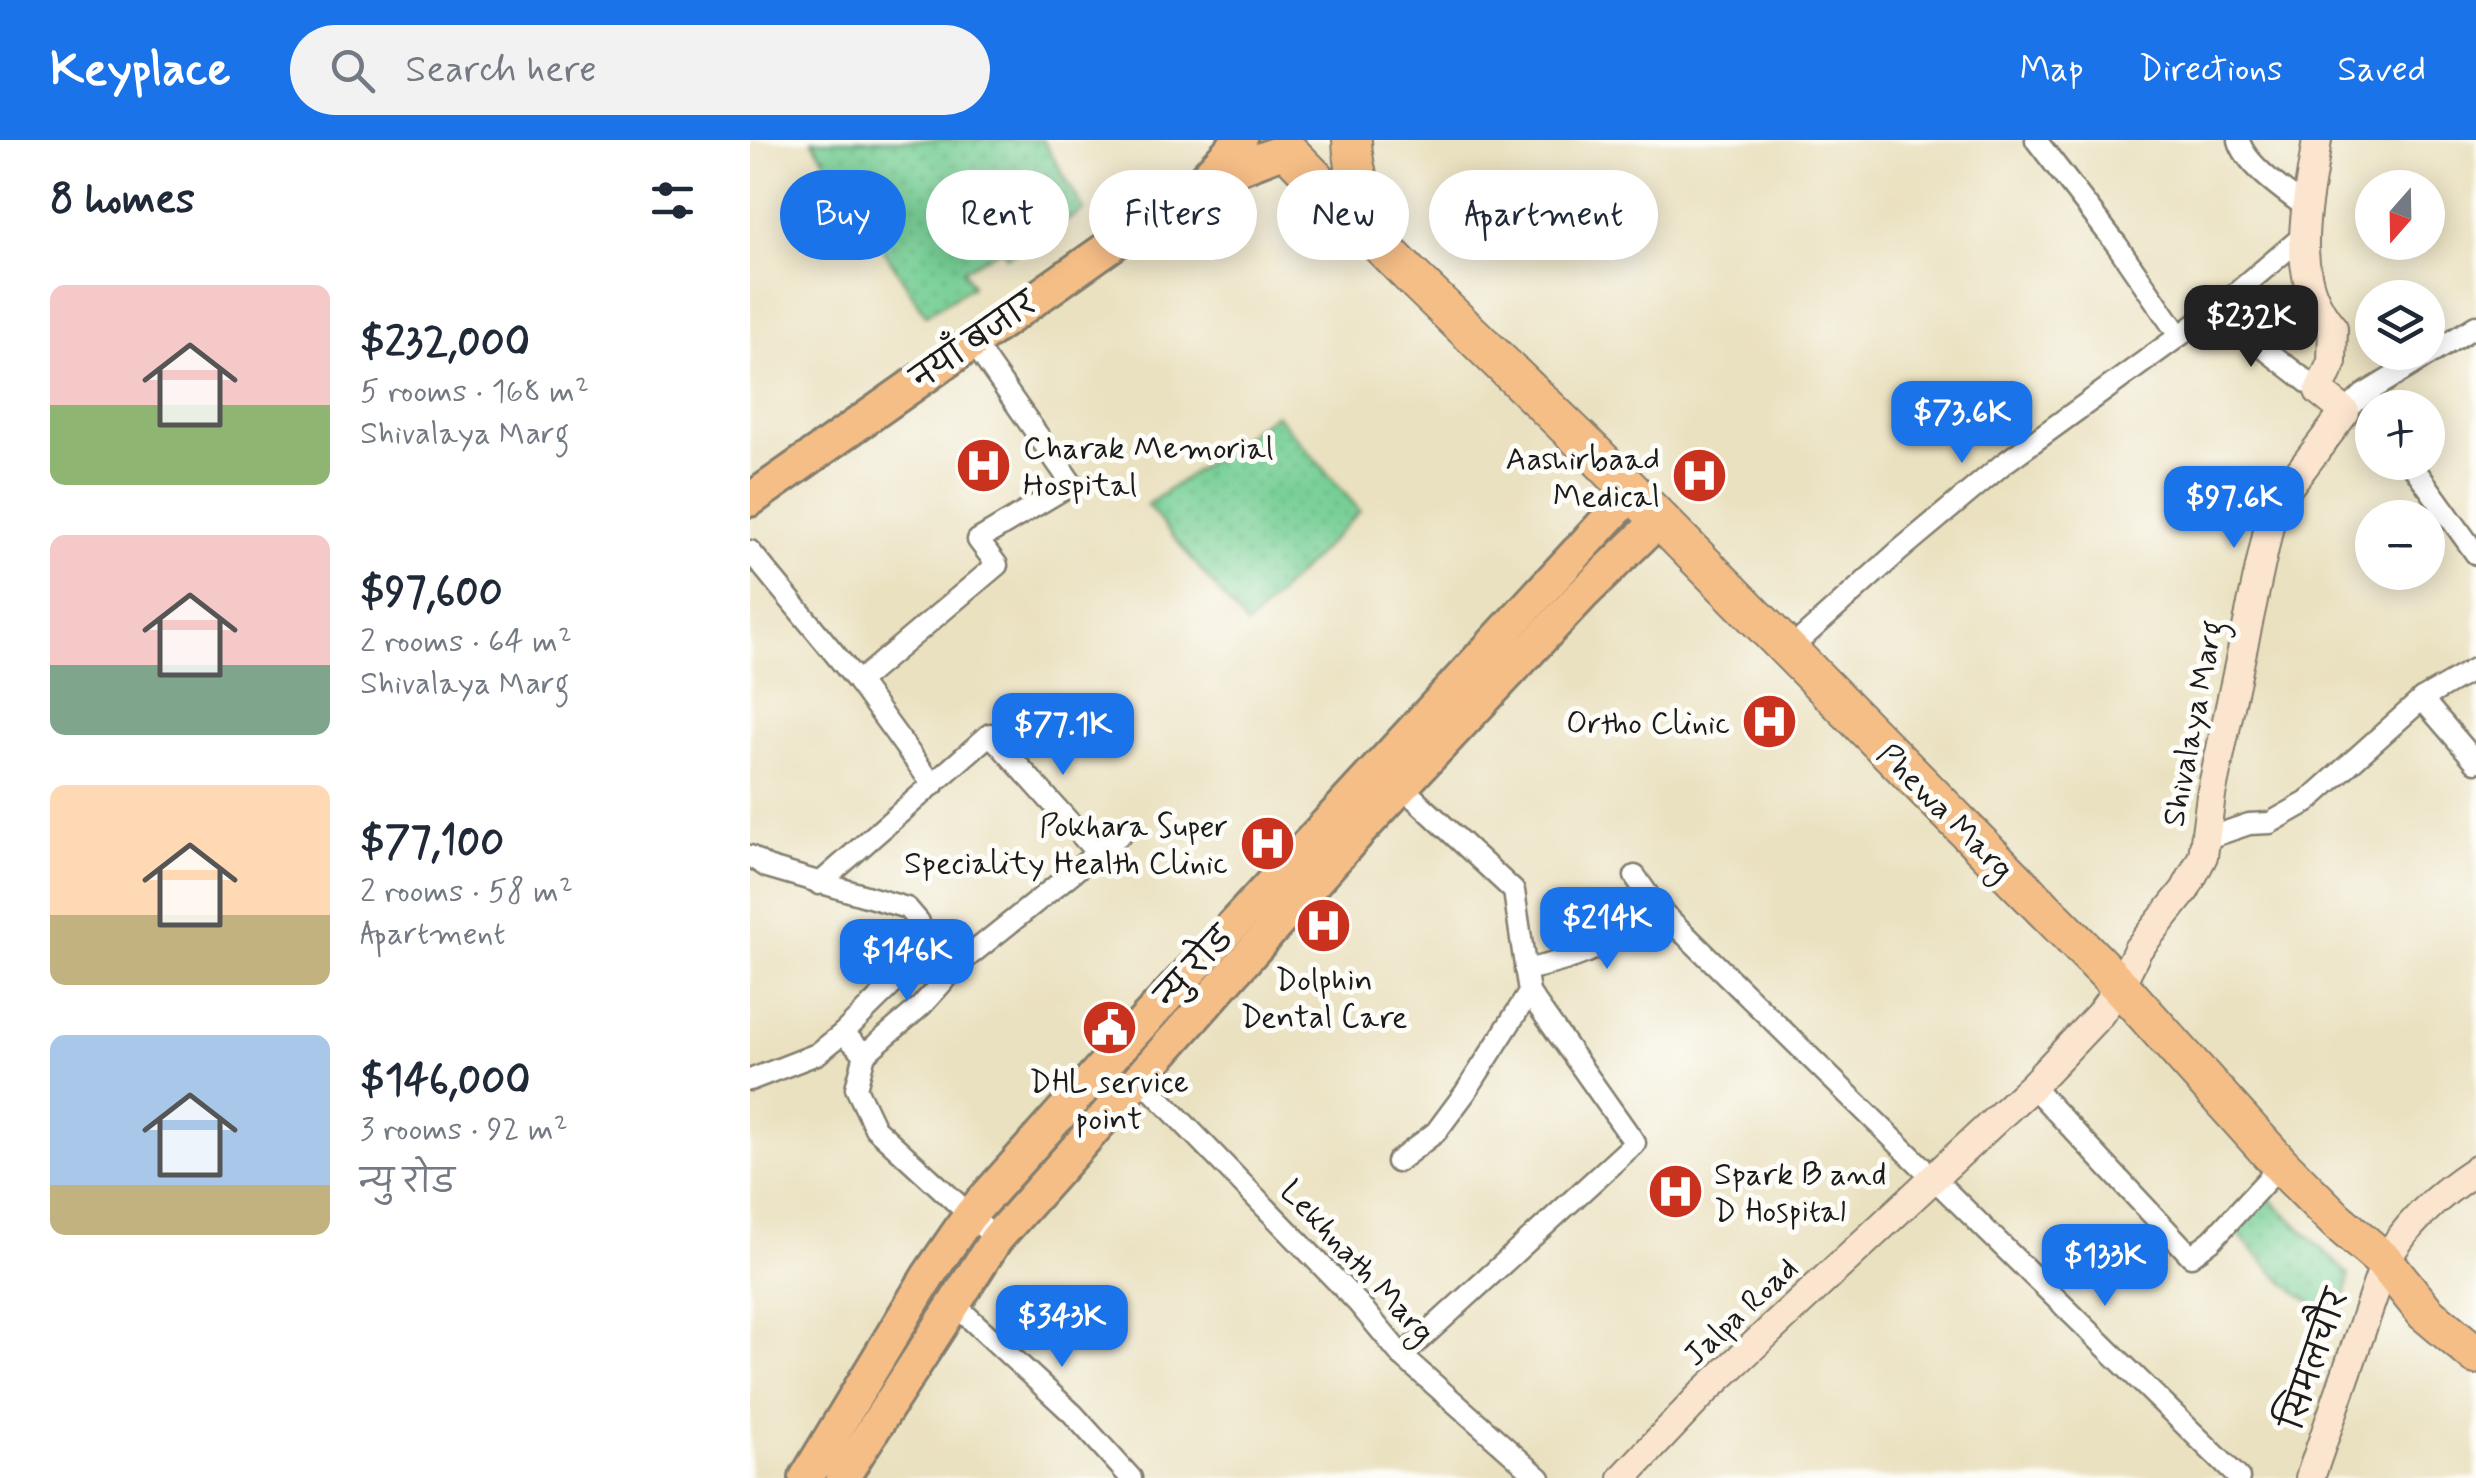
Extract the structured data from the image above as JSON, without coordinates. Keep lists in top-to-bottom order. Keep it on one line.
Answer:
{"streets":{"highway":["Phewa Marg"],"main road":["नयाँ बजार","Shivalaya Marg","न्यु रोड","Jalpa Road","सिमलचौर"],"street":["Lekhnath Marg"]},"crossings":[["Shivalaya Marg","Phewa Marg"],["Shivalaya Marg","Jalpa Road"],["Phewa Marg","न्यु रोड"],["Phewa Marg","Jalpa Road"],["Phewa Marg","सिमलचौर"],["न्यु रोड","Lekhnath Marg"]],"places":{"hospital":["Charak Memorial Hospital","Aashirbaad Medical","Ortho Clinic","Pokhara Super Speciality Health Clinic","Dolphin Dental Care","Spark B and D Hospital"],"public building":["DHL service point"]},"north":"bottom","page":{"header":"Keyplace","search":"Search here","nav":["Map","Directions","Saved"],"heading":"8 homes","map_buttons":["+","−"],"chip":["Buy","Rent","Filters","New","Apartment"],"list":[{"name":"$232,000","note":"5 rooms · 168 m² · Shivalaya Marg"},{"name":"$97,600","note":"2 rooms · 64 m² · Shivalaya Marg"},{"name":"$77,100","note":"2 rooms · 58 m² · Apartment"},{"name":"$146,000","note":"3 rooms · 92 m² · न्यु रोड"}],"price":["$232K","$73.6K","$97.6K","$77.1K","$214K","$146K","$133K","$343K"]}}
